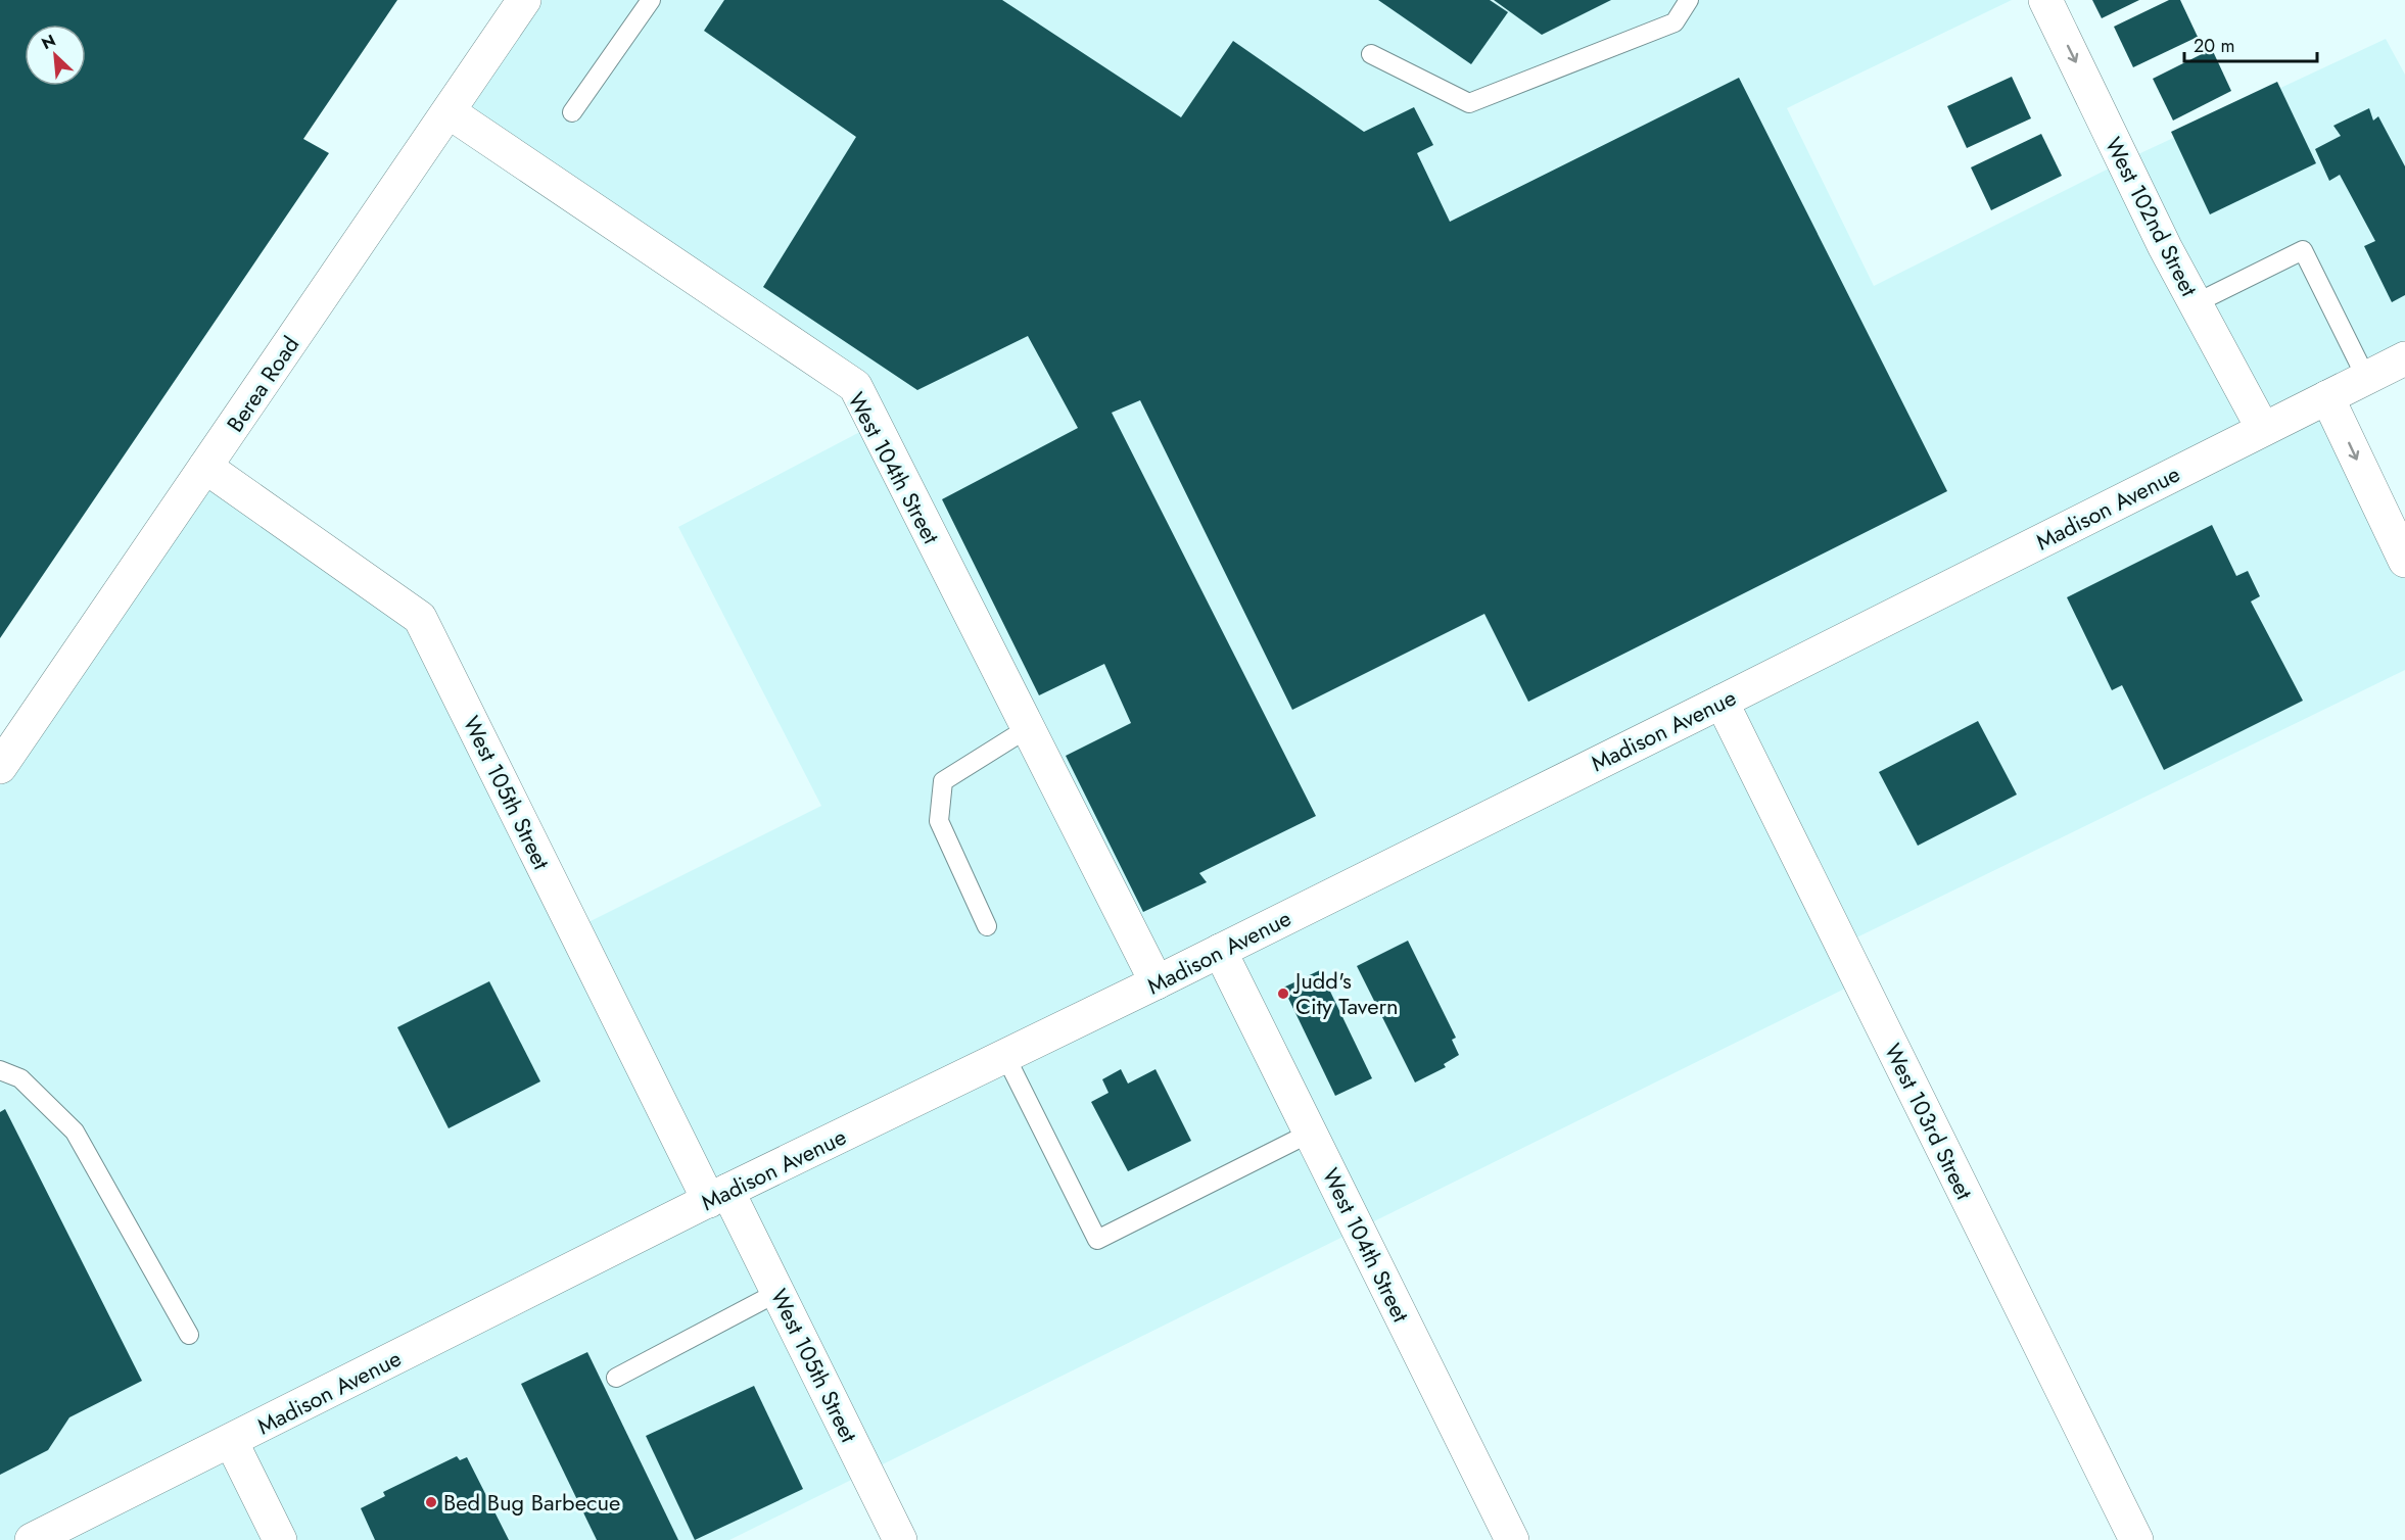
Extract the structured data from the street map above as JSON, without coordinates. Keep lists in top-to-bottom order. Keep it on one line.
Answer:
{"streets":{"street":["West 102nd Street","Berea Road","West 104th Street","Madison Avenue","West 105th Street","West 103rd Street"]},"crossings":[["West 102nd Street","Madison Avenue"],["Berea Road","West 104th Street"],["Berea Road","West 105th Street"],["West 104th Street","Madison Avenue"],["Madison Avenue","West 105th Street"],["Madison Avenue","West 103rd Street"]],"one_way":["West 102nd Street"],"places":["Judd's City Tavern","Bed Bug Barbecue"],"scale_bar":"20 m","north":"top left"}
